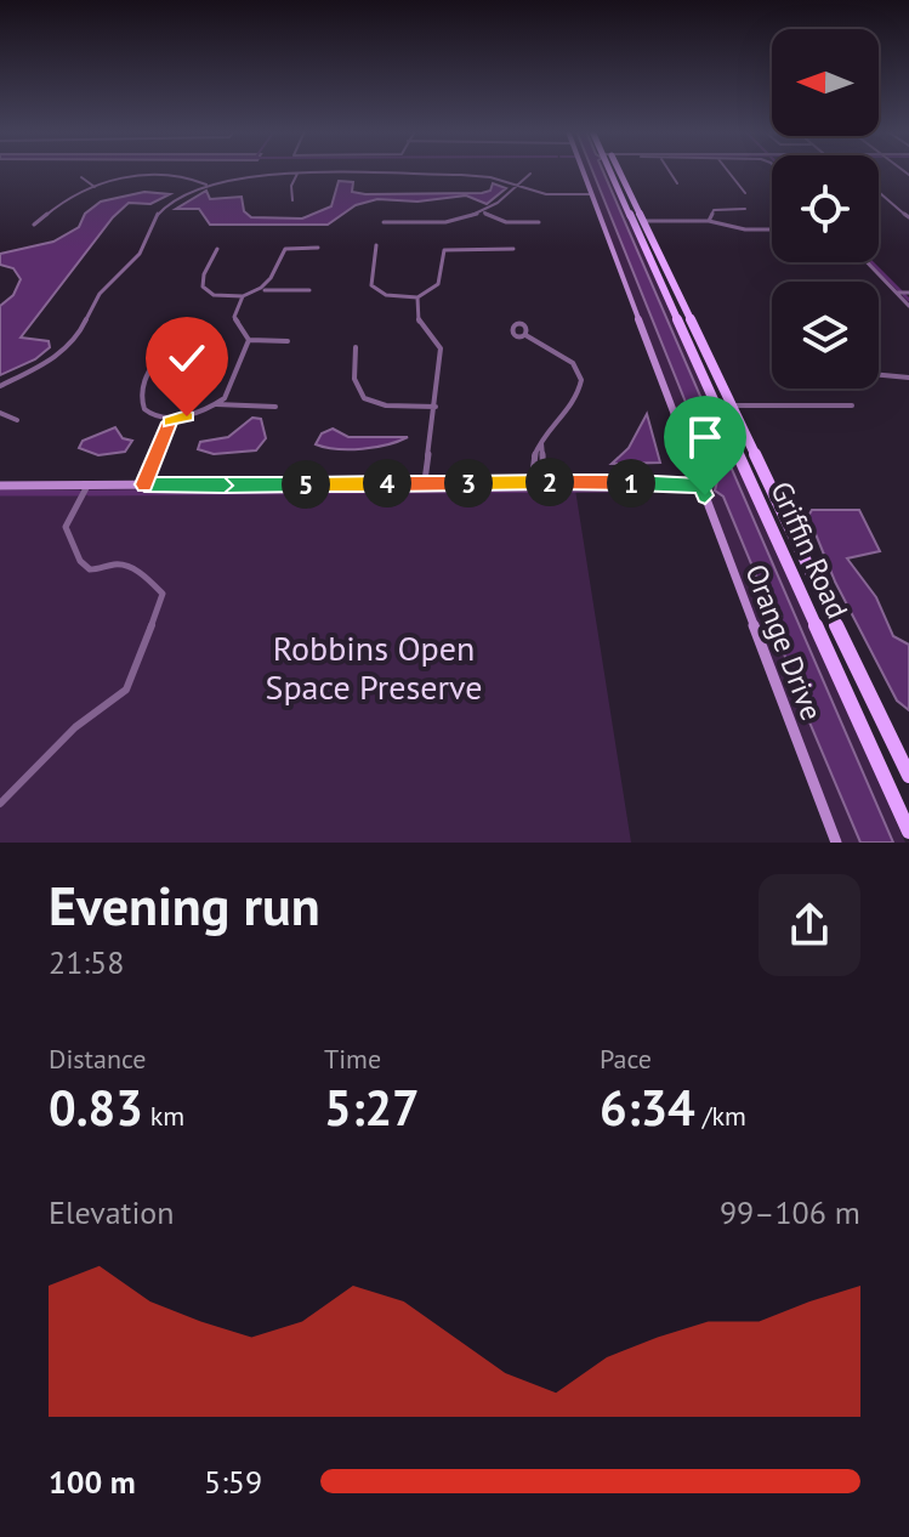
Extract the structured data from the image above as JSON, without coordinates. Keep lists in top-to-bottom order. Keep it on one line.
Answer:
{"streets":{"main road":["Griffin Road"],"street":["Orange Drive"]},"parks":["Robbins Open Space Preserve"],"north":"left","page":{"pins":["2","1","3","4","5"],"heading":["Evening run","21:58"],"stats":[["Distance","0.83 km"],["Time","5:27"],["Pace","6:34 /km"]],"chart":["Elevation","99–106 m"],"list":[{"name":"100 m","note":"5:59"}]}}
